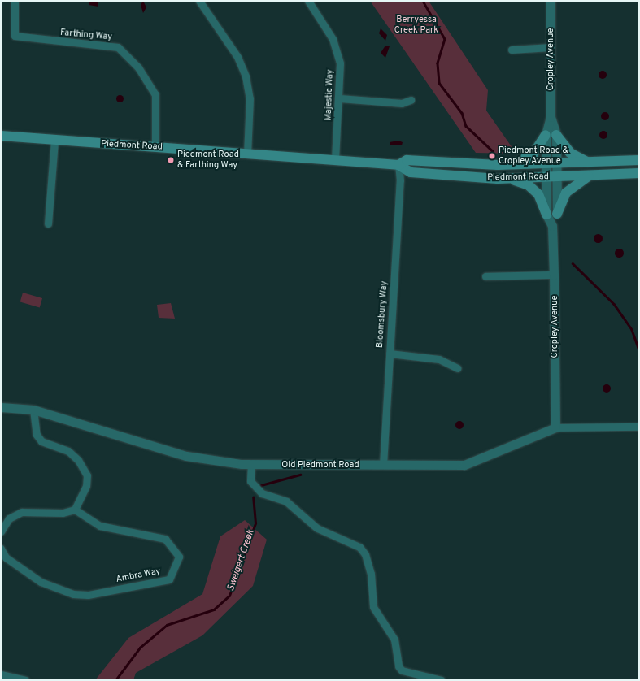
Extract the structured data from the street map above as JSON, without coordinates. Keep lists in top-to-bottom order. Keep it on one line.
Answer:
{"streets":{"main road":["Piedmont Road"],"street":["Farthing Way","Cropley Avenue","Majestic Way","Bloomsbury Way","Old Piedmont Road","Ambra Way"]},"crossings":[["Farthing Way","Piedmont Road"],["Cropley Avenue","Piedmont Road"],["Cropley Avenue","Old Piedmont Road"],["Majestic Way","Piedmont Road"],["Piedmont Road","Bloomsbury Way"],["Bloomsbury Way","Old Piedmont Road"]],"water":["Sweigert Creek"],"parks":["Berryessa Creek Park"],"places":["Piedmont Road & Cropley Avenue","Piedmont Road & Farthing Way"]}
